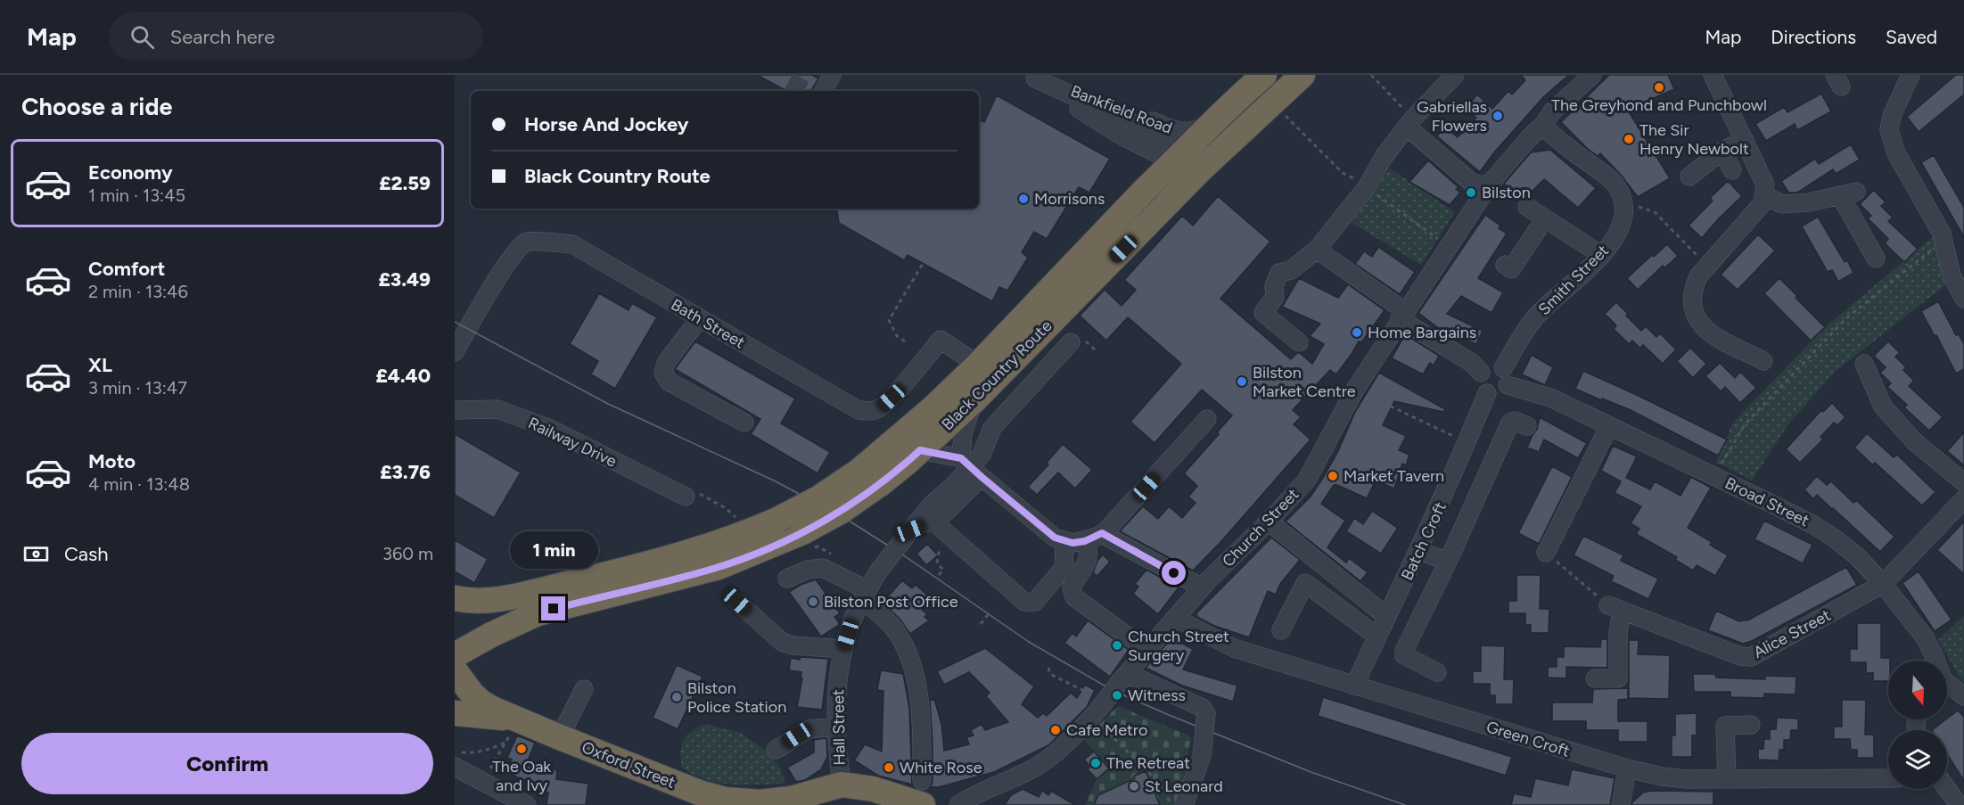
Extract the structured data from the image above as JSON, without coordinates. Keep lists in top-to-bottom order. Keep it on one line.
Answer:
{"streets":{"highway":["Black Country Route","Oxford Street"],"street":["Bankfield Road","Smith Street","Bath Street","Railway Drive","Broad Street","Church Street","Batch Croft","Alice Street","Hall Street","Green Croft"]},"crossings":[["Bankfield Road","Black Country Route"],["Smith Street","Broad Street"],["Smith Street","Batch Croft"],["Bath Street","Black Country Route"],["Broad Street","Batch Croft"],["Broad Street","Alice Street"],["Church Street","Green Croft"],["Batch Croft","Green Croft"],["Hall Street","Oxford Street"]],"places":["The Greyhond and Punchbowl","Gabriellas Flowers","The Sir Henry Newbolt","Bilston","Morrisons","Home Bargains","Bilston Market Centre","Market Tavern","Bilston Post Office","Church Street Surgery","Witness","Bilston Police Station","Cafe Metro","The Oak and Ivy","The Retreat","White Rose","St Leonard"],"north":"bottom","page":{"header":"Map","search":"Search here","nav":["Map","Directions","Saved"],"heading":"Choose a ride","banner":["Horse And Jockey","Black Country Route"],"list":[{"name":"Economy","note":"1 min · 13:45","value":"£2.59"},{"name":"Comfort","note":"2 min · 13:46","value":"£3.49"},{"name":"XL","note":"3 min · 13:47","value":"£4.40"},{"name":"Moto","note":"4 min · 13:48","value":"£3.76"}],"pay":["Cash","360 m"],"bubble":"1 min","buttons":"Confirm"}}
